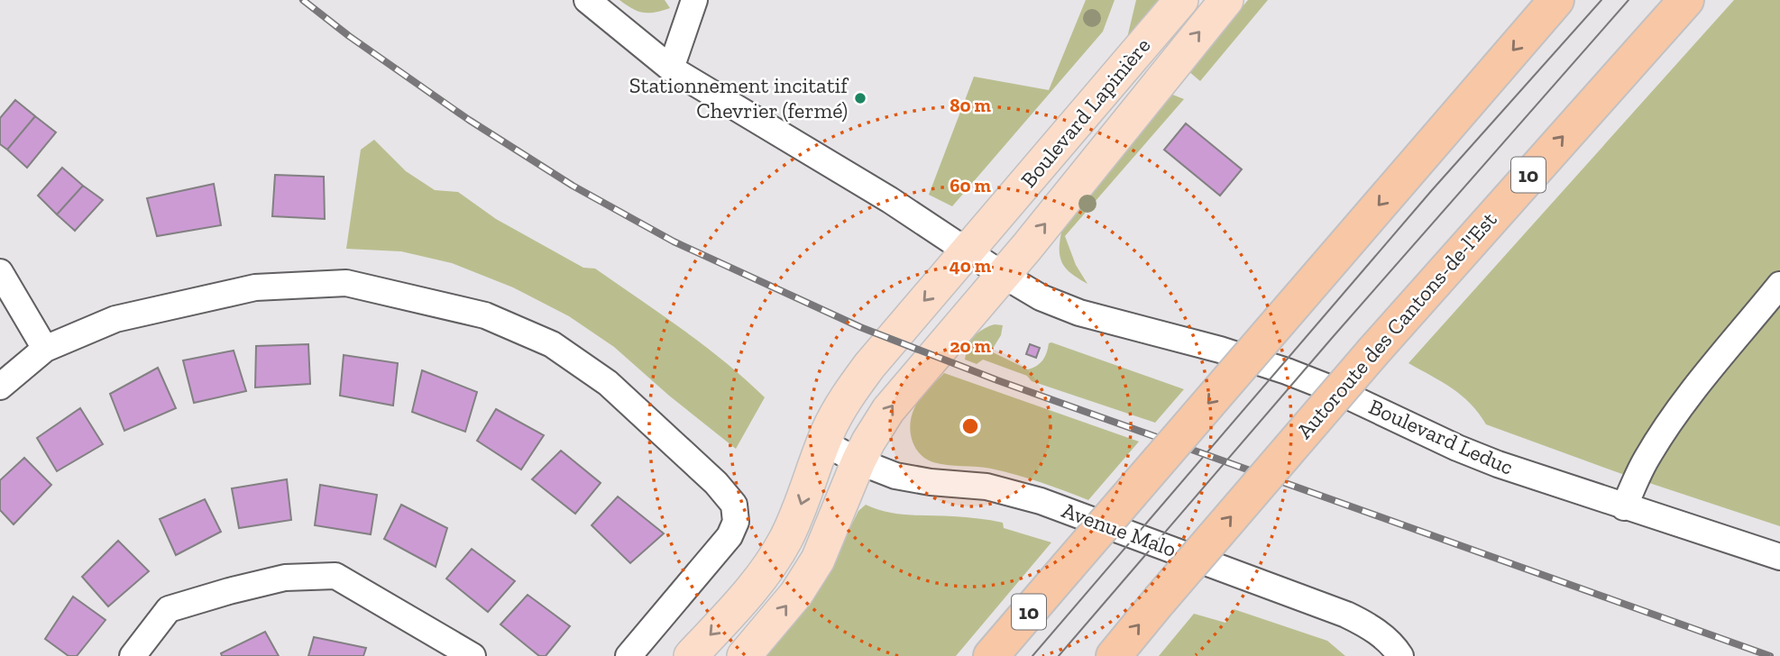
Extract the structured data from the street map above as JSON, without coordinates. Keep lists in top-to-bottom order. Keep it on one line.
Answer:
{"streets":{"highway":["10","Autoroute des Cantons-de-l'Est"],"main road":["Boulevard Lapinière"],"street":["Boulevard Leduc","Avenue Malo"]},"crossings":[["Boulevard Lapinière","Boulevard Leduc"],["Boulevard Lapinière","Avenue Malo"]],"places":["Stationnement incitatif Chevrier (fermé)"],"rings":["80 m","60 m","40 m","20 m"]}
